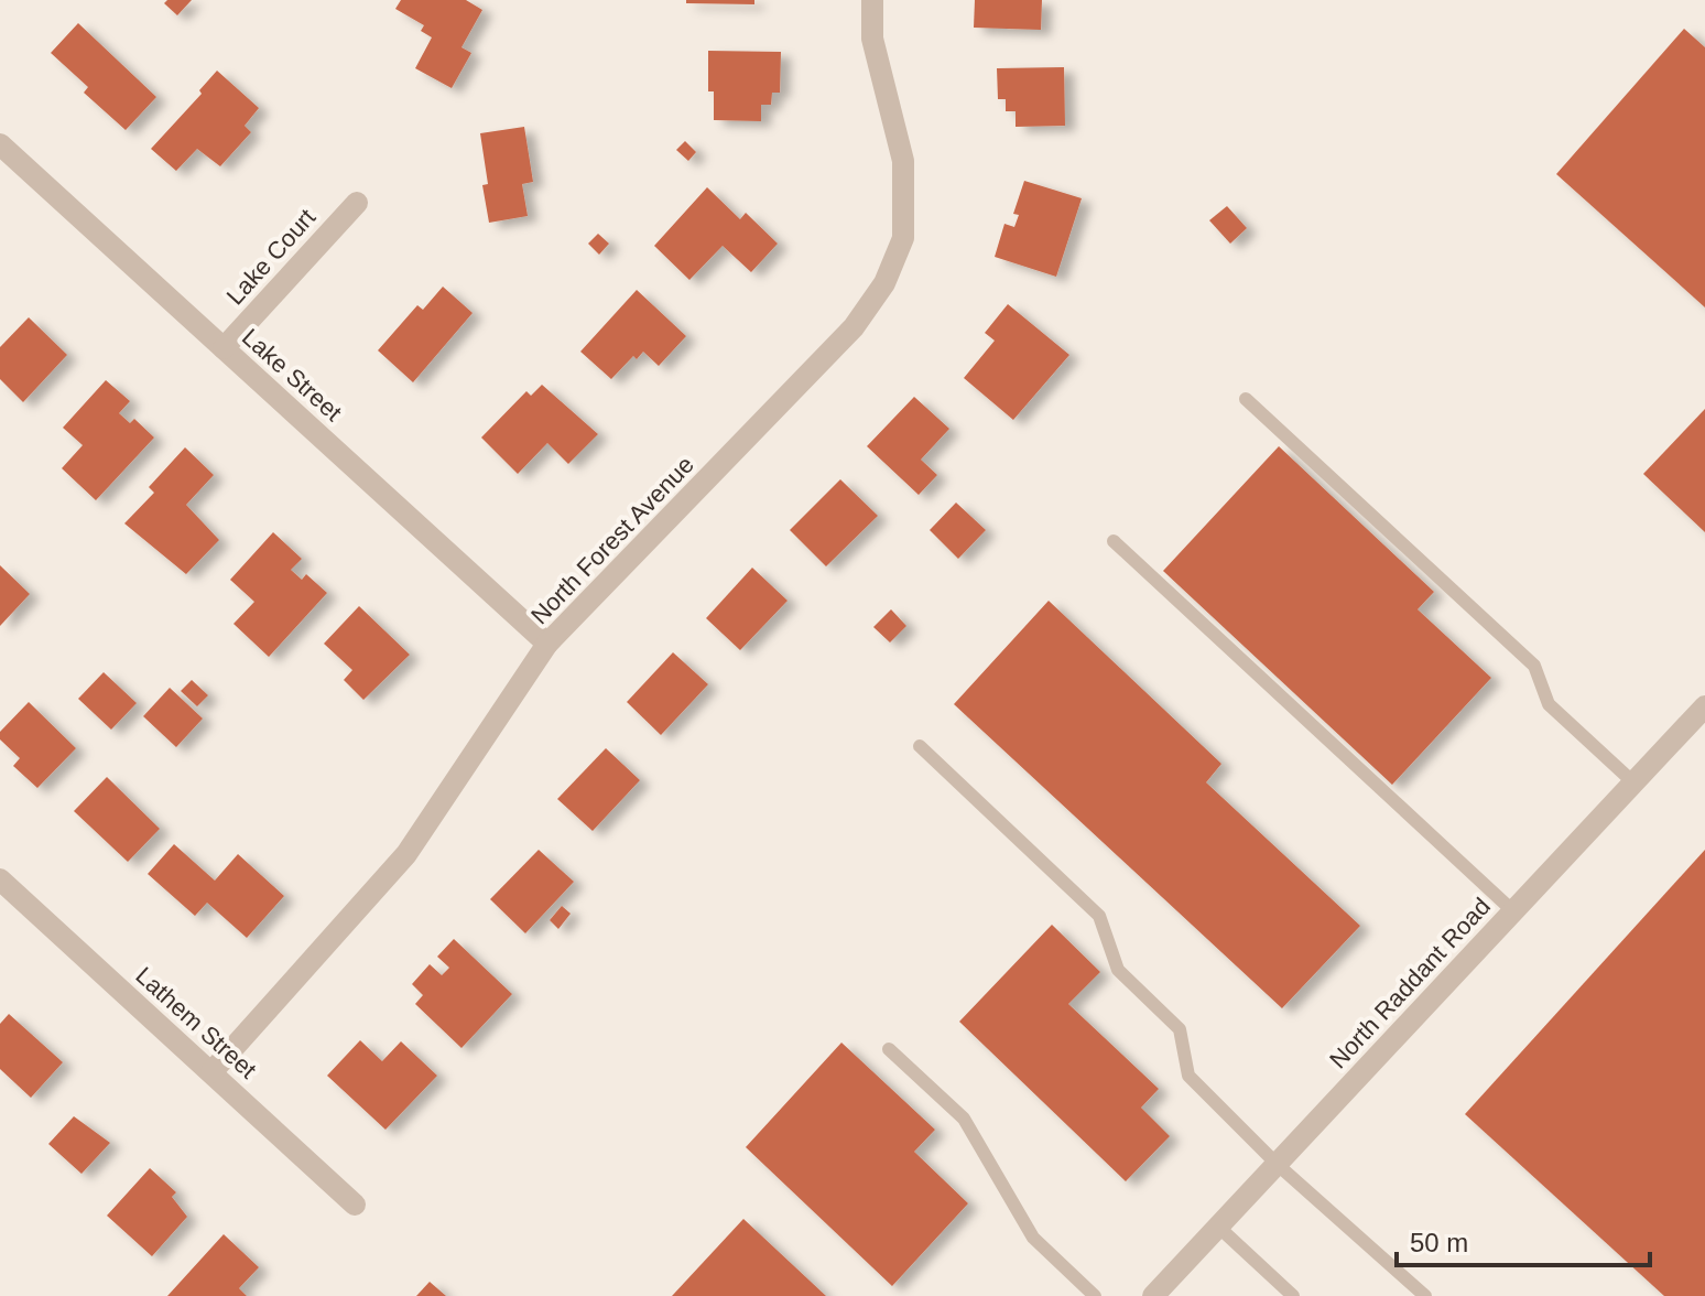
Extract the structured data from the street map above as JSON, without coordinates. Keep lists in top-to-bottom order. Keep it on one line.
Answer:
{"streets":{"street":["Lake Court","Lake Street","North Forest Avenue","North Raddant Road","Lathem Street"]},"crossings":[["Lake Court","Lake Street"],["Lake Street","North Forest Avenue"],["North Forest Avenue","Lathem Street"]],"scale_bar":"50 m"}
